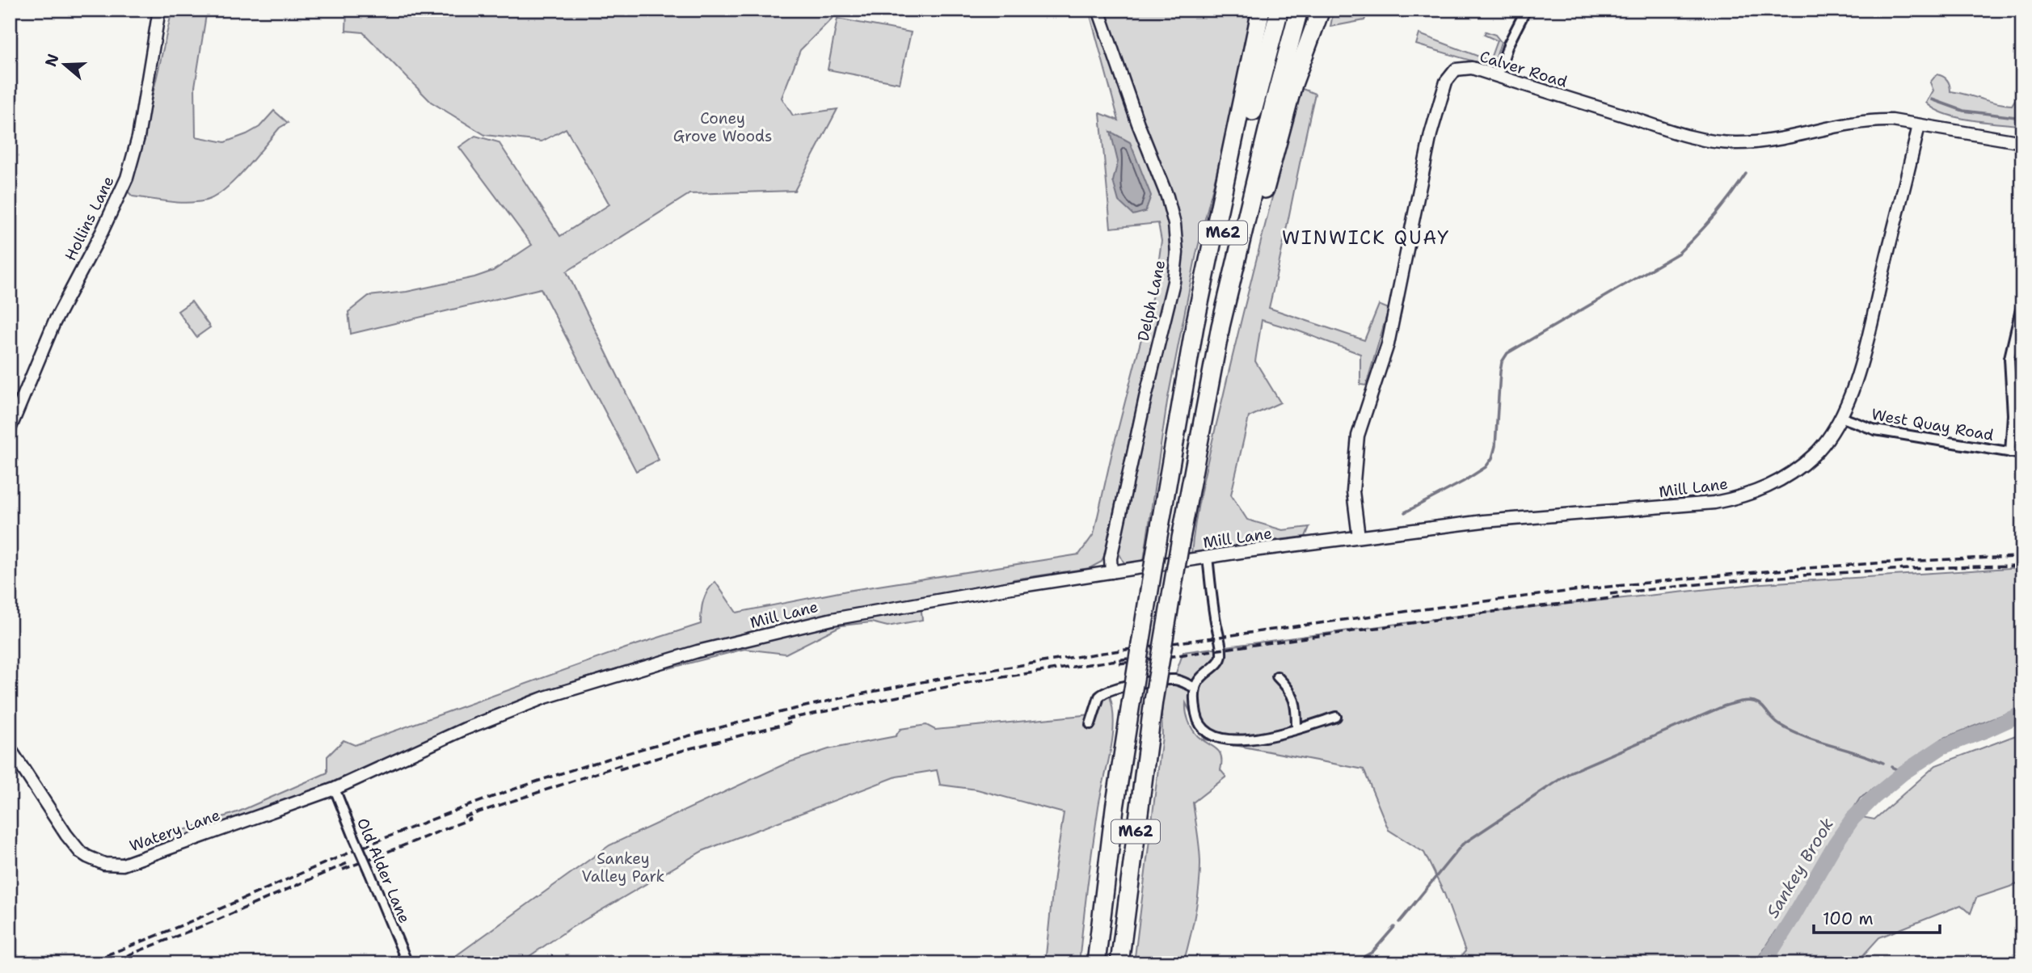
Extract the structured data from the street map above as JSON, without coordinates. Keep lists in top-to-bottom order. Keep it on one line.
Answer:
{"streets":{"highway":["M62"],"street":["Calver Road","Hollins Lane","Delph Lane","West Quay Road","Mill Lane","Watery Lane","Old Alder Lane"]},"crossings":[["Calver Road","Mill Lane"],["Delph Lane","Mill Lane"],["West Quay Road","Mill Lane"],["Mill Lane","Watery Lane"],["Mill Lane","Old Alder Lane"],["Watery Lane","Old Alder Lane"]],"districts":["WINWICK QUAY"],"water":["Sankey Brook"],"parks":["Coney Grove Woods","Sankey Valley Park"],"scale_bar":"100 m","north":"left"}
